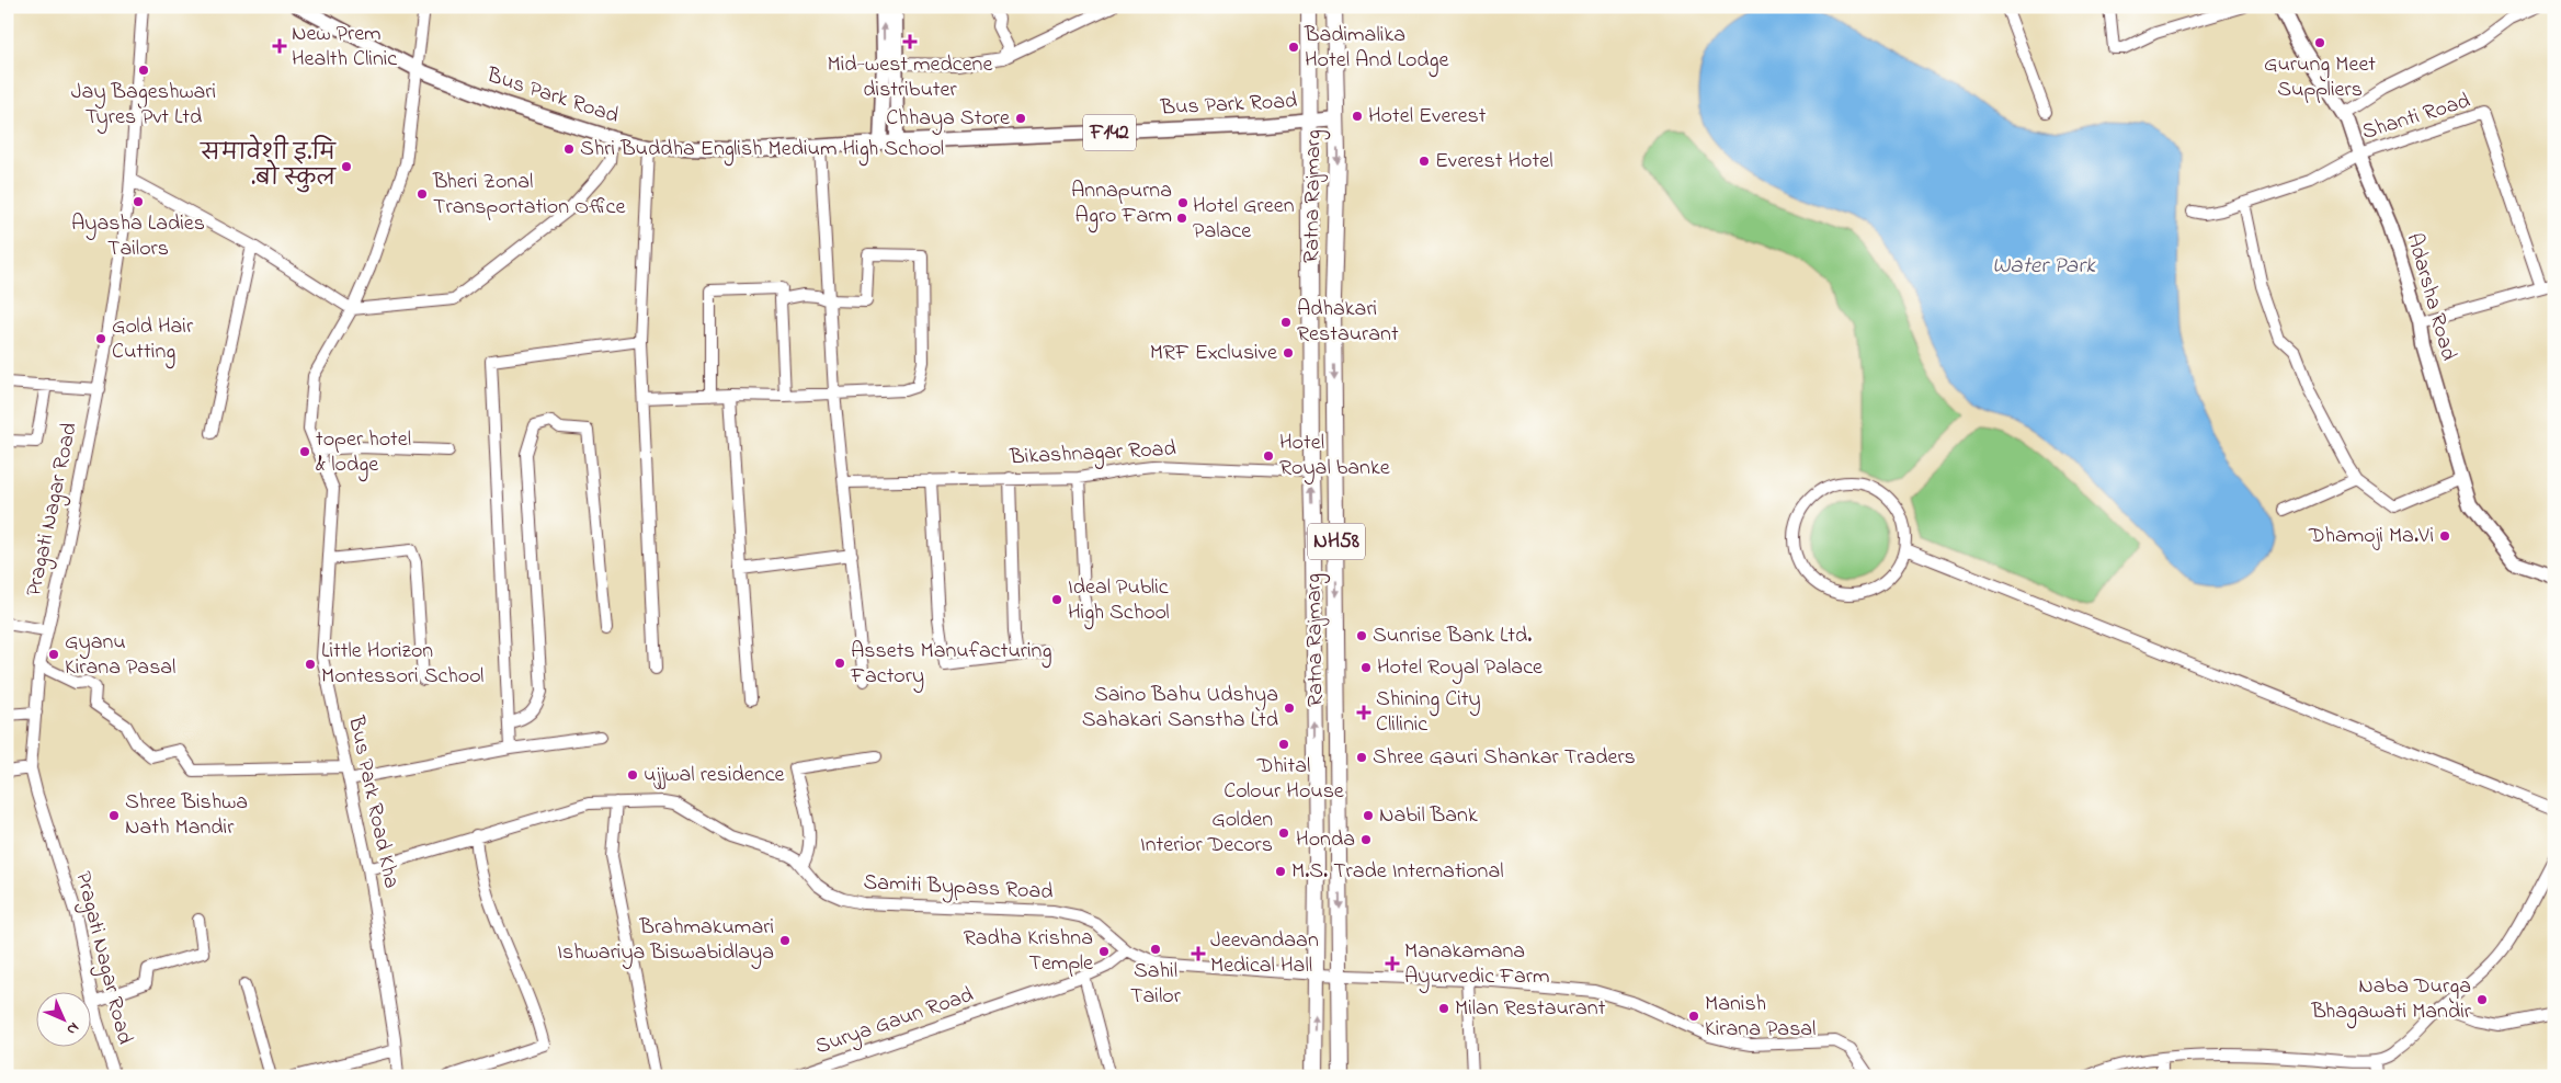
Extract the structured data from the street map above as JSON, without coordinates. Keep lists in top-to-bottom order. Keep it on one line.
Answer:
{"streets":{"highway":["Ratna Rajmarg","NH58"],"main road":["Bus Park Road","F142","Adarsha Road"],"street":["Shanti Road","Bikashnagar Road","Pragati Nagar Road","Bus Park Road Kha","Samiti Bypass Road","Surya Gaun Road"]},"crossings":[["Bus Park Road","Ratna Rajmarg"],["Bus Park Road","Bus Park Road Kha"],["Shanti Road","Adarsha Road"],["Ratna Rajmarg","Bikashnagar Road"],["Ratna Rajmarg","Samiti Bypass Road"],["Bus Park Road Kha","Samiti Bypass Road"],["Samiti Bypass Road","Surya Gaun Road"]],"water":["Water Park"],"places":{"health":["Mid-west medcene distributer","New Prem Health Clinic","Shining City Clilinic","Jeevandaan Medical Hall","Manakamana Ayurvedic Farm"],"other":["Gurung Meet Suppliers","Badimalika Hotel And Lodge","Jay Bageshwari Tyres Pvt Ltd","Hotel Everest","Chhaya Store","Shri Buddha English Medium High School","Everest Hotel","समावेशी इ.मि .बाे स्कुल","Bheri Zonal Transportation Office","Ayasha Ladies Tailors","Annapurna Agro Farm","Hotel Green Palace","Adhakari Restaurant","Gold Hair Cutting","MRF Exclusive","toper hotel & lodge","Hotel Royal banke","Dhamoji Ma.Vi","Ideal Public High School","Sunrise Bank Ltd.","Gyanu Kirana Pasal","Assets Manufacturing Factory","Little Horizon Montessori School","Hotel Royal Palace","Saino Bahu Udshya Sahakari Sanstha Ltd","Dhital Colour House","Shree Gauri Shankar Traders","ujjwal residence","Shree Bishwa Nath Mandir","Nabil Bank","Golden Interior Decors","Honda","M.S. Trade International","Brahmakumari Ishwariya Biswabidlaya","Sahil Tailor","Radha Krishna Temple","Naba Durga Bhagawati Mandir","Milan Restaurant","Manish Kirana Pasal"]},"north":"bottom right"}
